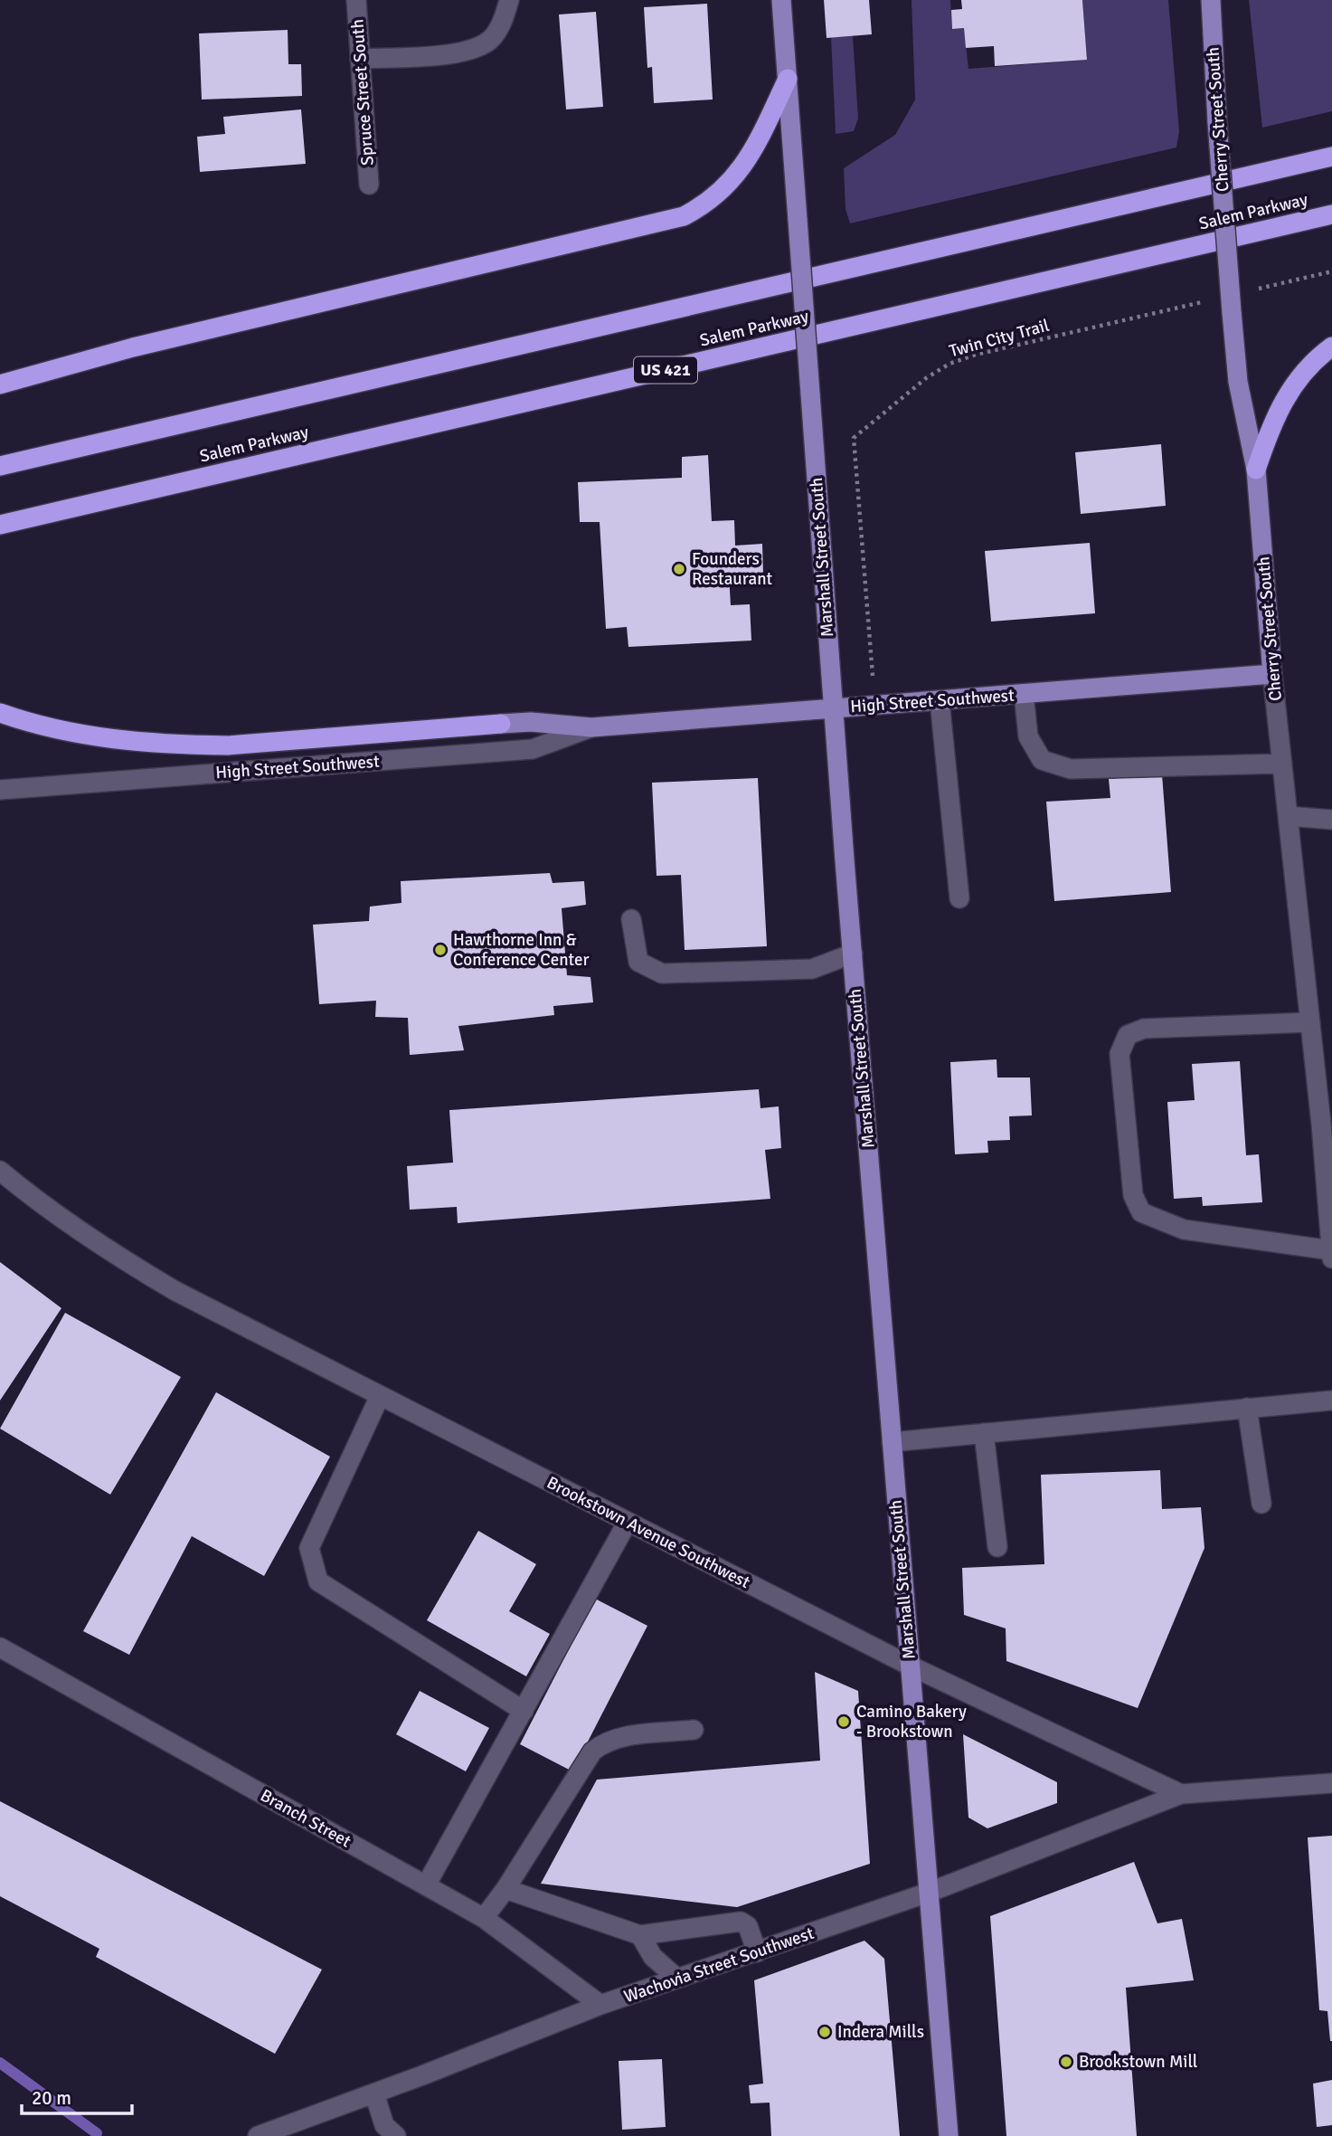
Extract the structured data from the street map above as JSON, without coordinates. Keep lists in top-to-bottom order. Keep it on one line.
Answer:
{"streets":{"highway":["Salem Parkway","US 421"],"main road":["Cherry Street South","Marshall Street South","High Street Southwest"],"street":["Spruce Street South","Brookstown Avenue Southwest","Branch Street","Wachovia Street Southwest"],"path":["Twin City Trail"]},"crossings":[["Cherry Street South","High Street Southwest"],["Marshall Street South","High Street Southwest"],["Marshall Street South","Brookstown Avenue Southwest"],["Marshall Street South","Wachovia Street Southwest"],["Brookstown Avenue Southwest","Wachovia Street Southwest"],["Branch Street","Wachovia Street Southwest"]],"places":["Founders Restaurant","Hawthorne Inn & Conference Center","Camino Bakery - Brookstown","Indera Mills","Brookstown Mill"],"scale_bar":"20 m"}
